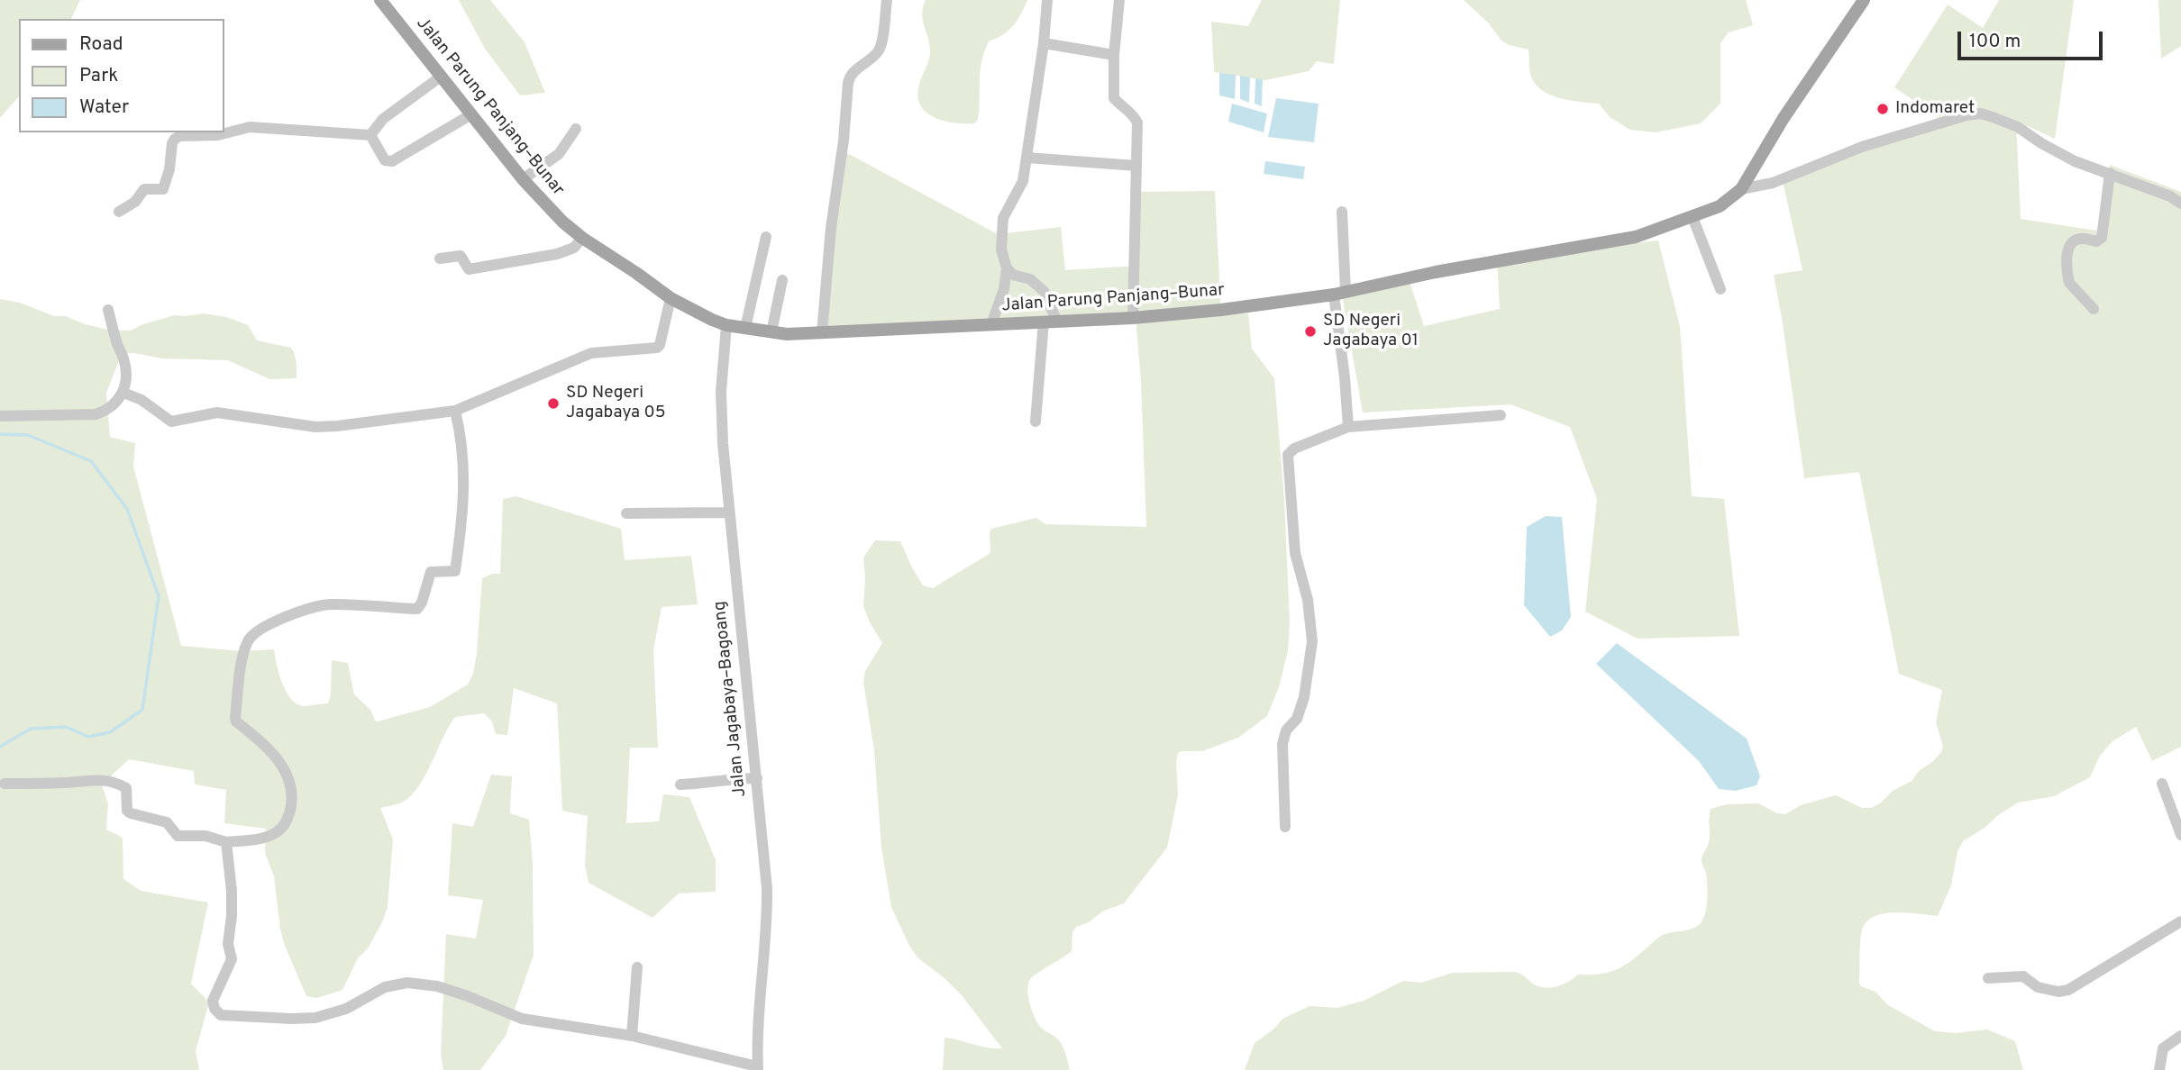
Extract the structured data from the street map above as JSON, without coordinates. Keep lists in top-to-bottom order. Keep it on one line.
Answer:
{"streets":{"main road":["Jalan Parung Panjang–Bunar"],"street":["Jalan Jagabaya–Bagoang"]},"crossings":[["Jalan Parung Panjang–Bunar","Jalan Jagabaya–Bagoang"]],"places":["Indomaret","SD Negeri Jagabaya 01","SD Negeri Jagabaya 05"],"legend":["Road","Park","Water"],"scale_bar":"100 m"}
